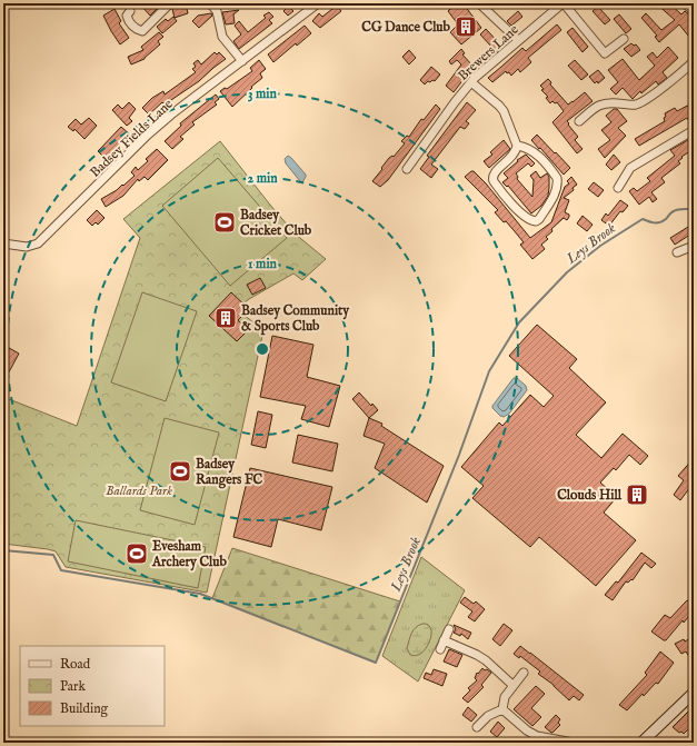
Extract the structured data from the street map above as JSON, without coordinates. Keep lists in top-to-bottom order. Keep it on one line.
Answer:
{"streets":{"street":["Brewers Lane","Badsey Fields Lane"]},"water":["Leys Brook"],"parks":["Ballards Park"],"places":{"building":["CG Dance Club","Badsey Community & Sports Club","Clouds Hill"],"sports":["Badsey Cricket Club","Badsey Rangers FC","Evesham Archery Club"]},"legend":["Road","Park","Building"],"rings":["3 min","2 min","1 min"]}
